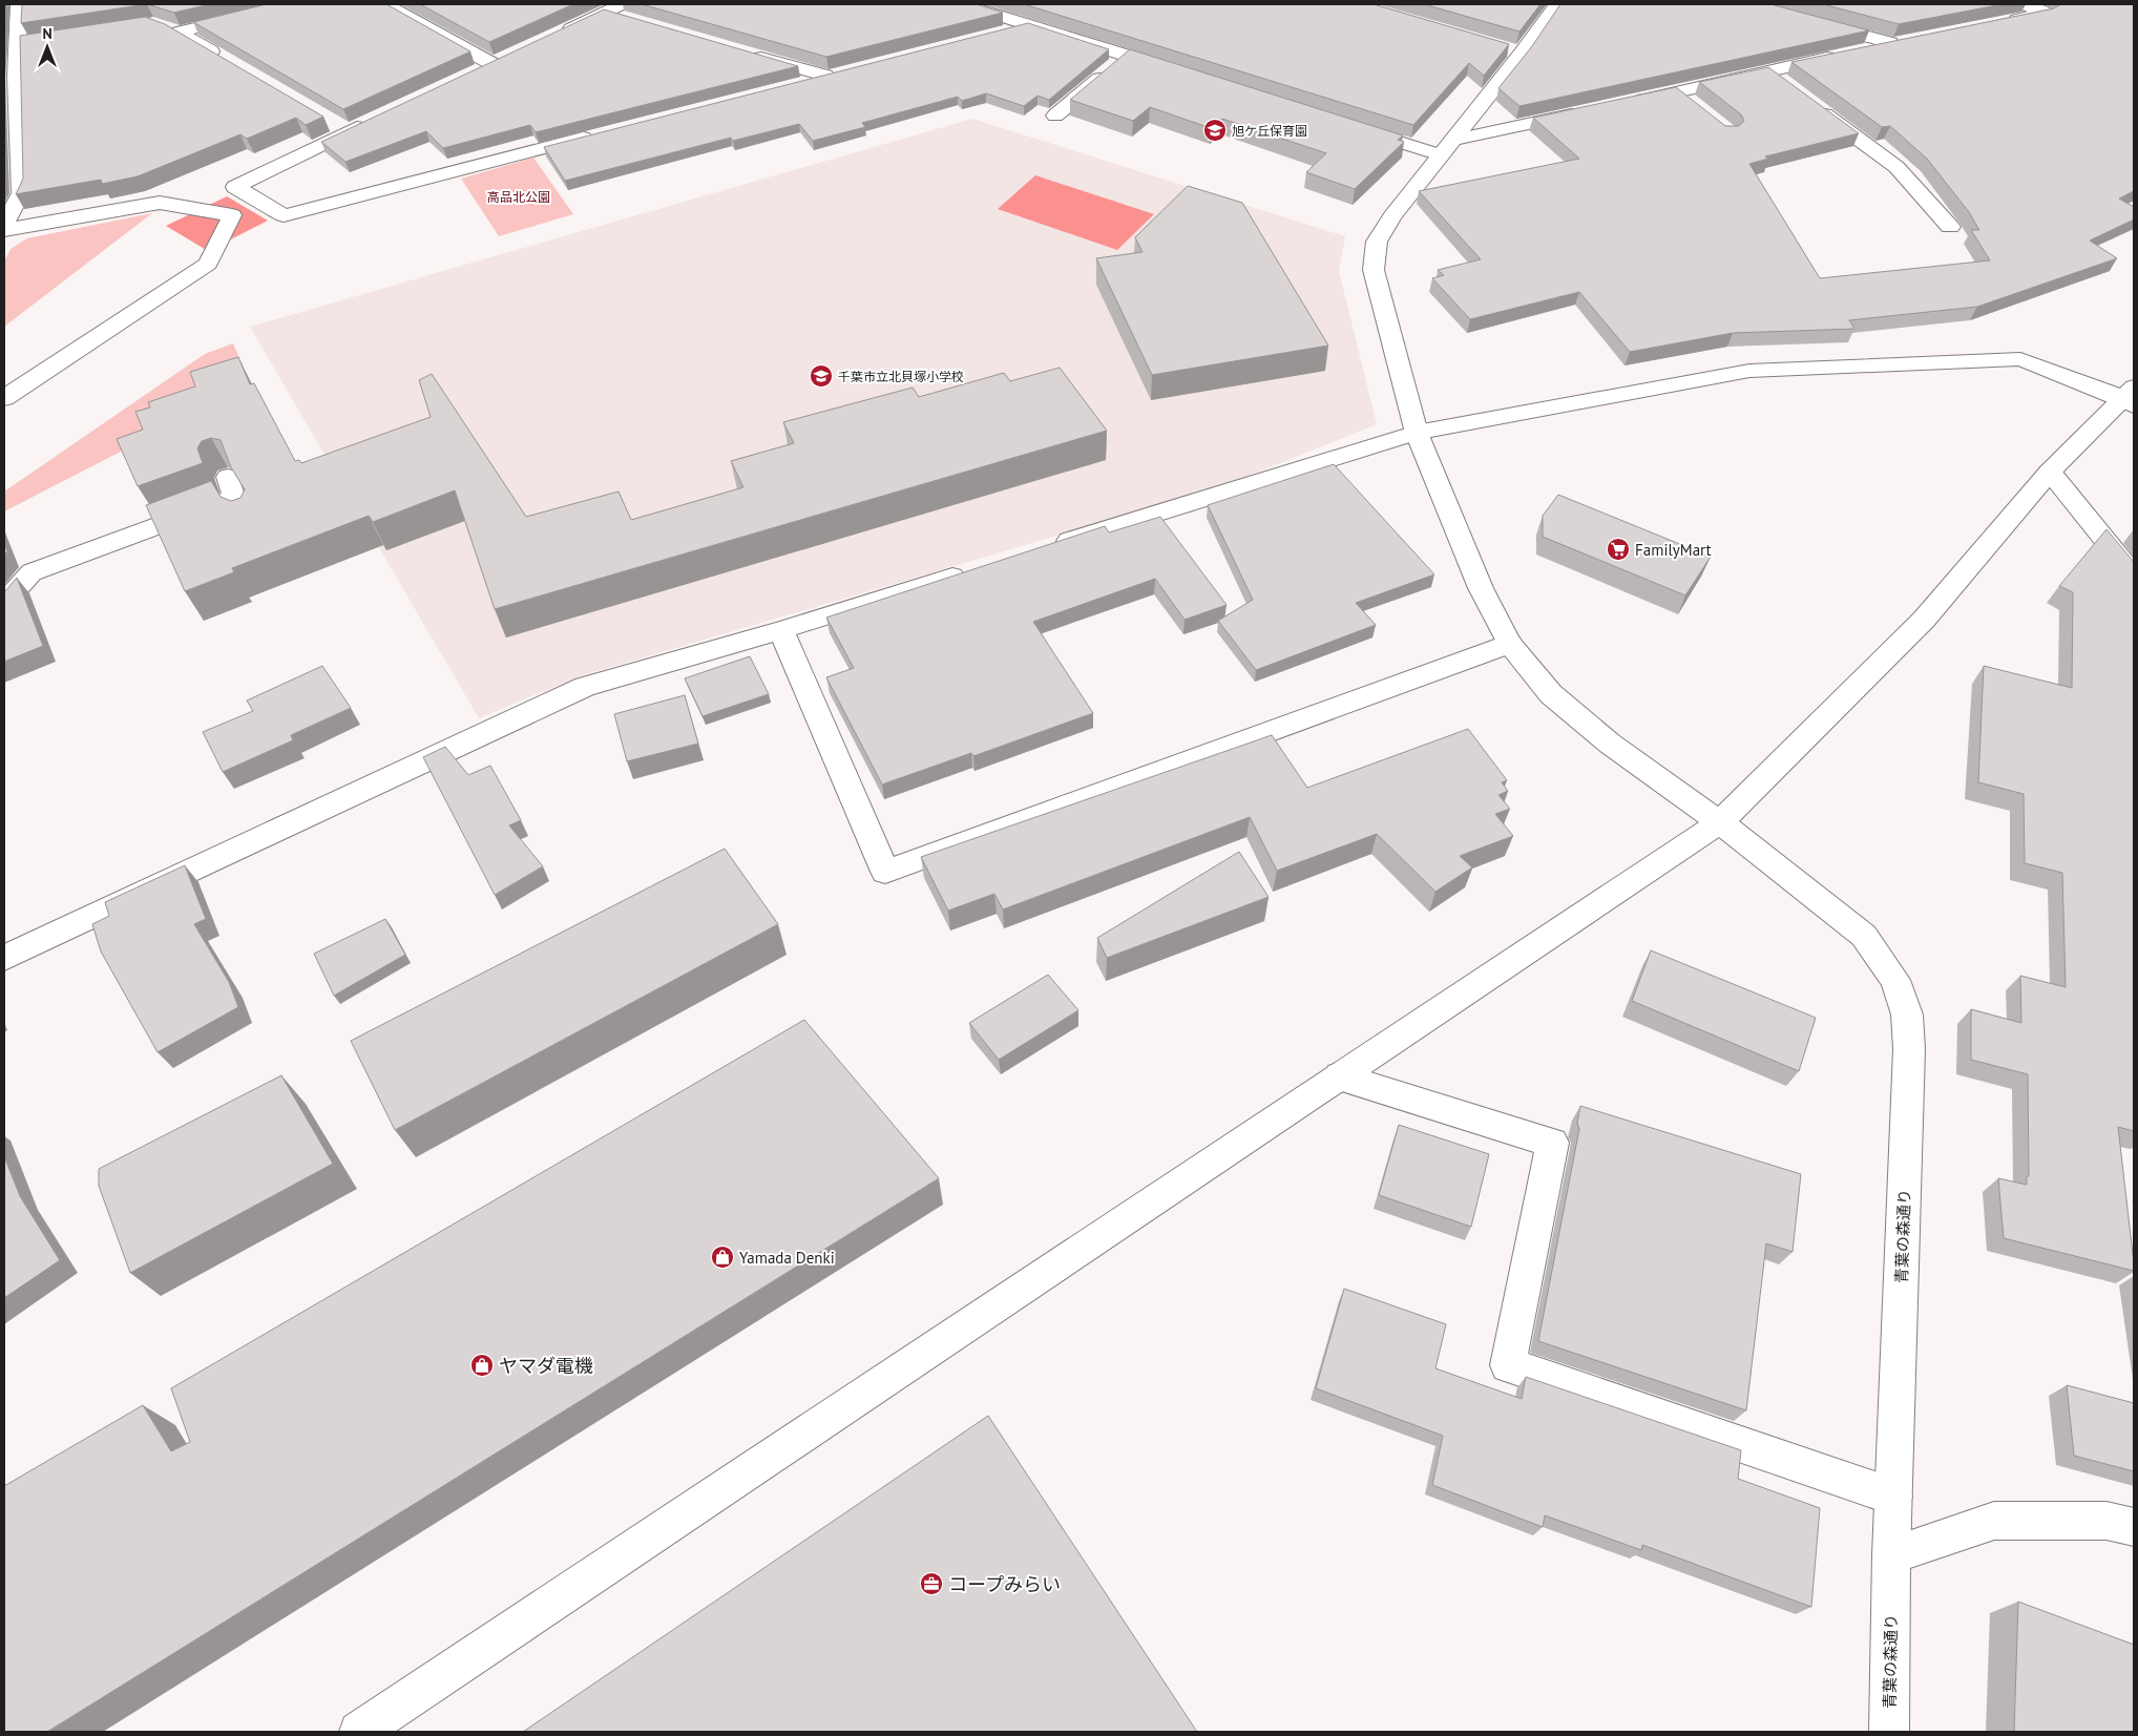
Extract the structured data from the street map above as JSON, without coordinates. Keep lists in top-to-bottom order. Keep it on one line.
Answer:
{"streets":{"street":["青葉の森通り"]},"parks":["高品北公園"],"places":{"school or university":["旭ケ丘保育園","千葉市立北貝塚小学校"],"supermarket":["FamilyMart"],"shop":["Yamada Denki","ヤマダ電機"],"office":["コープみらい"]},"north":"top"}
